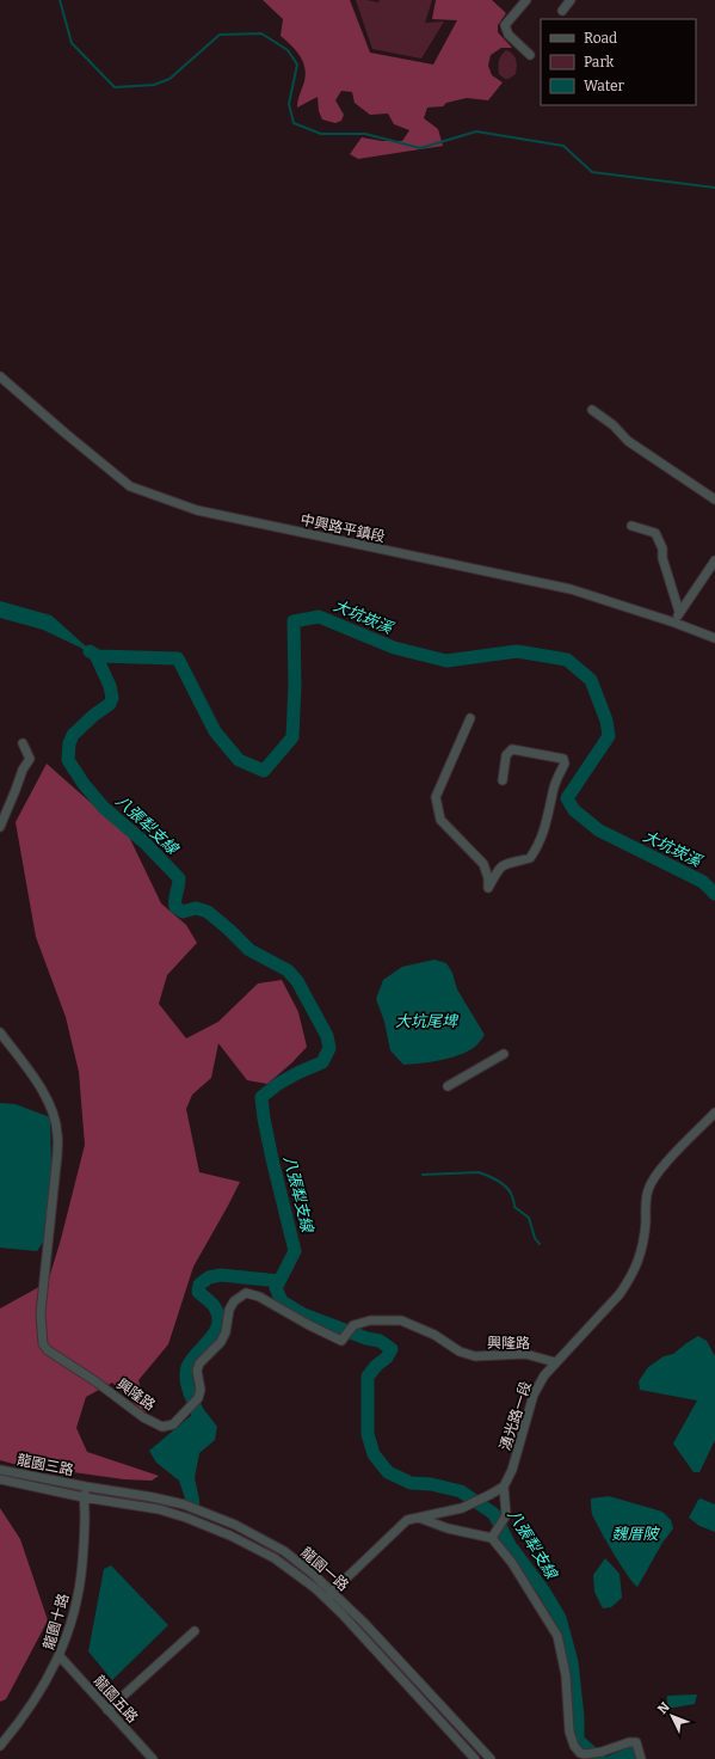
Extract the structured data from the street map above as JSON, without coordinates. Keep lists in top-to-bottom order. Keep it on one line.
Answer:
{"streets":{"street":["中興路平鎮段","興隆路","湧光路一段","龍園三路","龍園一路","龍園十路","龍園五路"]},"crossings":[["興隆路","湧光路一段"],["龍園三路","龍園一路"],["龍園三路","龍園十路"],["龍園一路","龍園十路"],["龍園十路","龍園五路"]],"water":["大坑崁溪","八張犁支線","大坑尾埤","魏厝陂"],"legend":["Road","Park","Water"],"north":"top left"}
